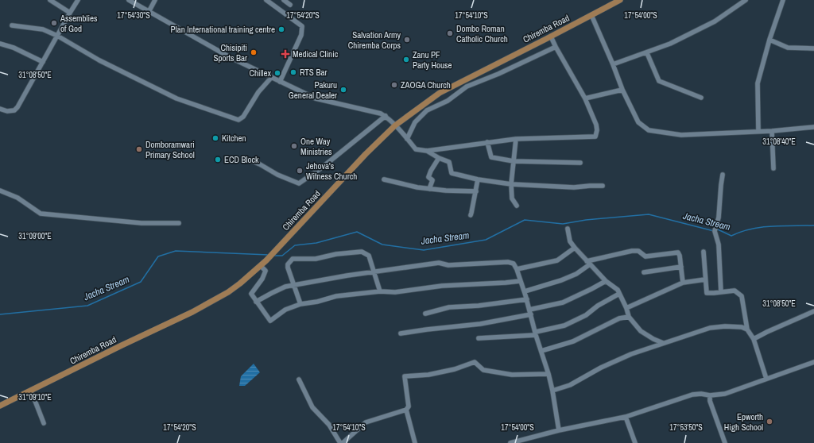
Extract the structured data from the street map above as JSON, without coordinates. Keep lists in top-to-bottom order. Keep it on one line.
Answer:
{"streets":{"main road":["Chiremba Road"]},"water":["Jacha Stream"],"places":{"other":["Assemblies of God","Plan International training centre","Dombo Roman Catholic Church","Salvation Army Chiremba Corps","Chisipiti Sports Bar","Zanu PF Party House","RTS Bar","Chillex","ZAOGA Church","Pakuru General Dealer","Kitchen","One Way Ministries","Domboramwari Primary School","ECD Block","Jehova's Witness Church","Epworth High School"],"health":["Medical Clinic"]},"coordinates":["17°54'30\"S","17°54'20\"S","17°54'10\"S","17°54'00\"S","31°08'50\"E","31°08'40\"E","31°09'00\"E","31°09'10\"E","17°53'50\"S"]}
